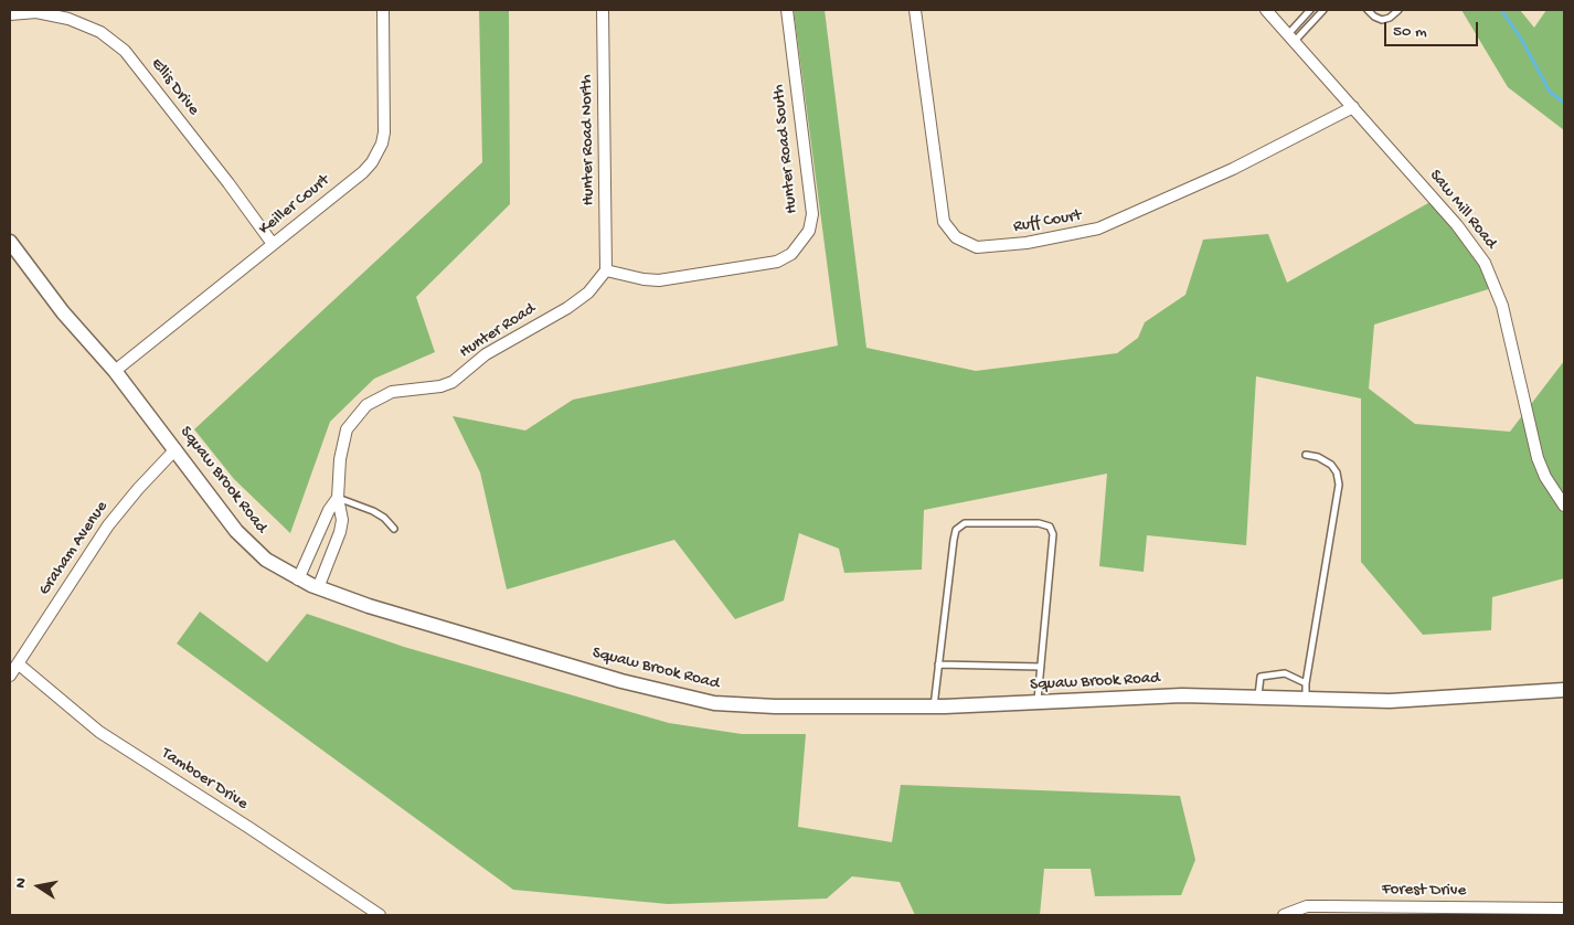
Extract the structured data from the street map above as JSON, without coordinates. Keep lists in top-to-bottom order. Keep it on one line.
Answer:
{"streets":{"street":["Ellis Drive","Hunter Road North","Hunter Road South","Keiller Court","Saw Mill Road","Ruff Court","Hunter Road","Squaw Brook Road","Graham Avenue","Tamboer Drive","Forest Drive"]},"crossings":[["Ellis Drive","Keiller Court"],["Hunter Road North","Hunter Road South"],["Hunter Road North","Hunter Road"],["Hunter Road South","Hunter Road"],["Keiller Court","Squaw Brook Road"],["Saw Mill Road","Ruff Court"],["Hunter Road","Squaw Brook Road"],["Squaw Brook Road","Graham Avenue"],["Graham Avenue","Tamboer Drive"]],"scale_bar":"50 m","north":"left"}
